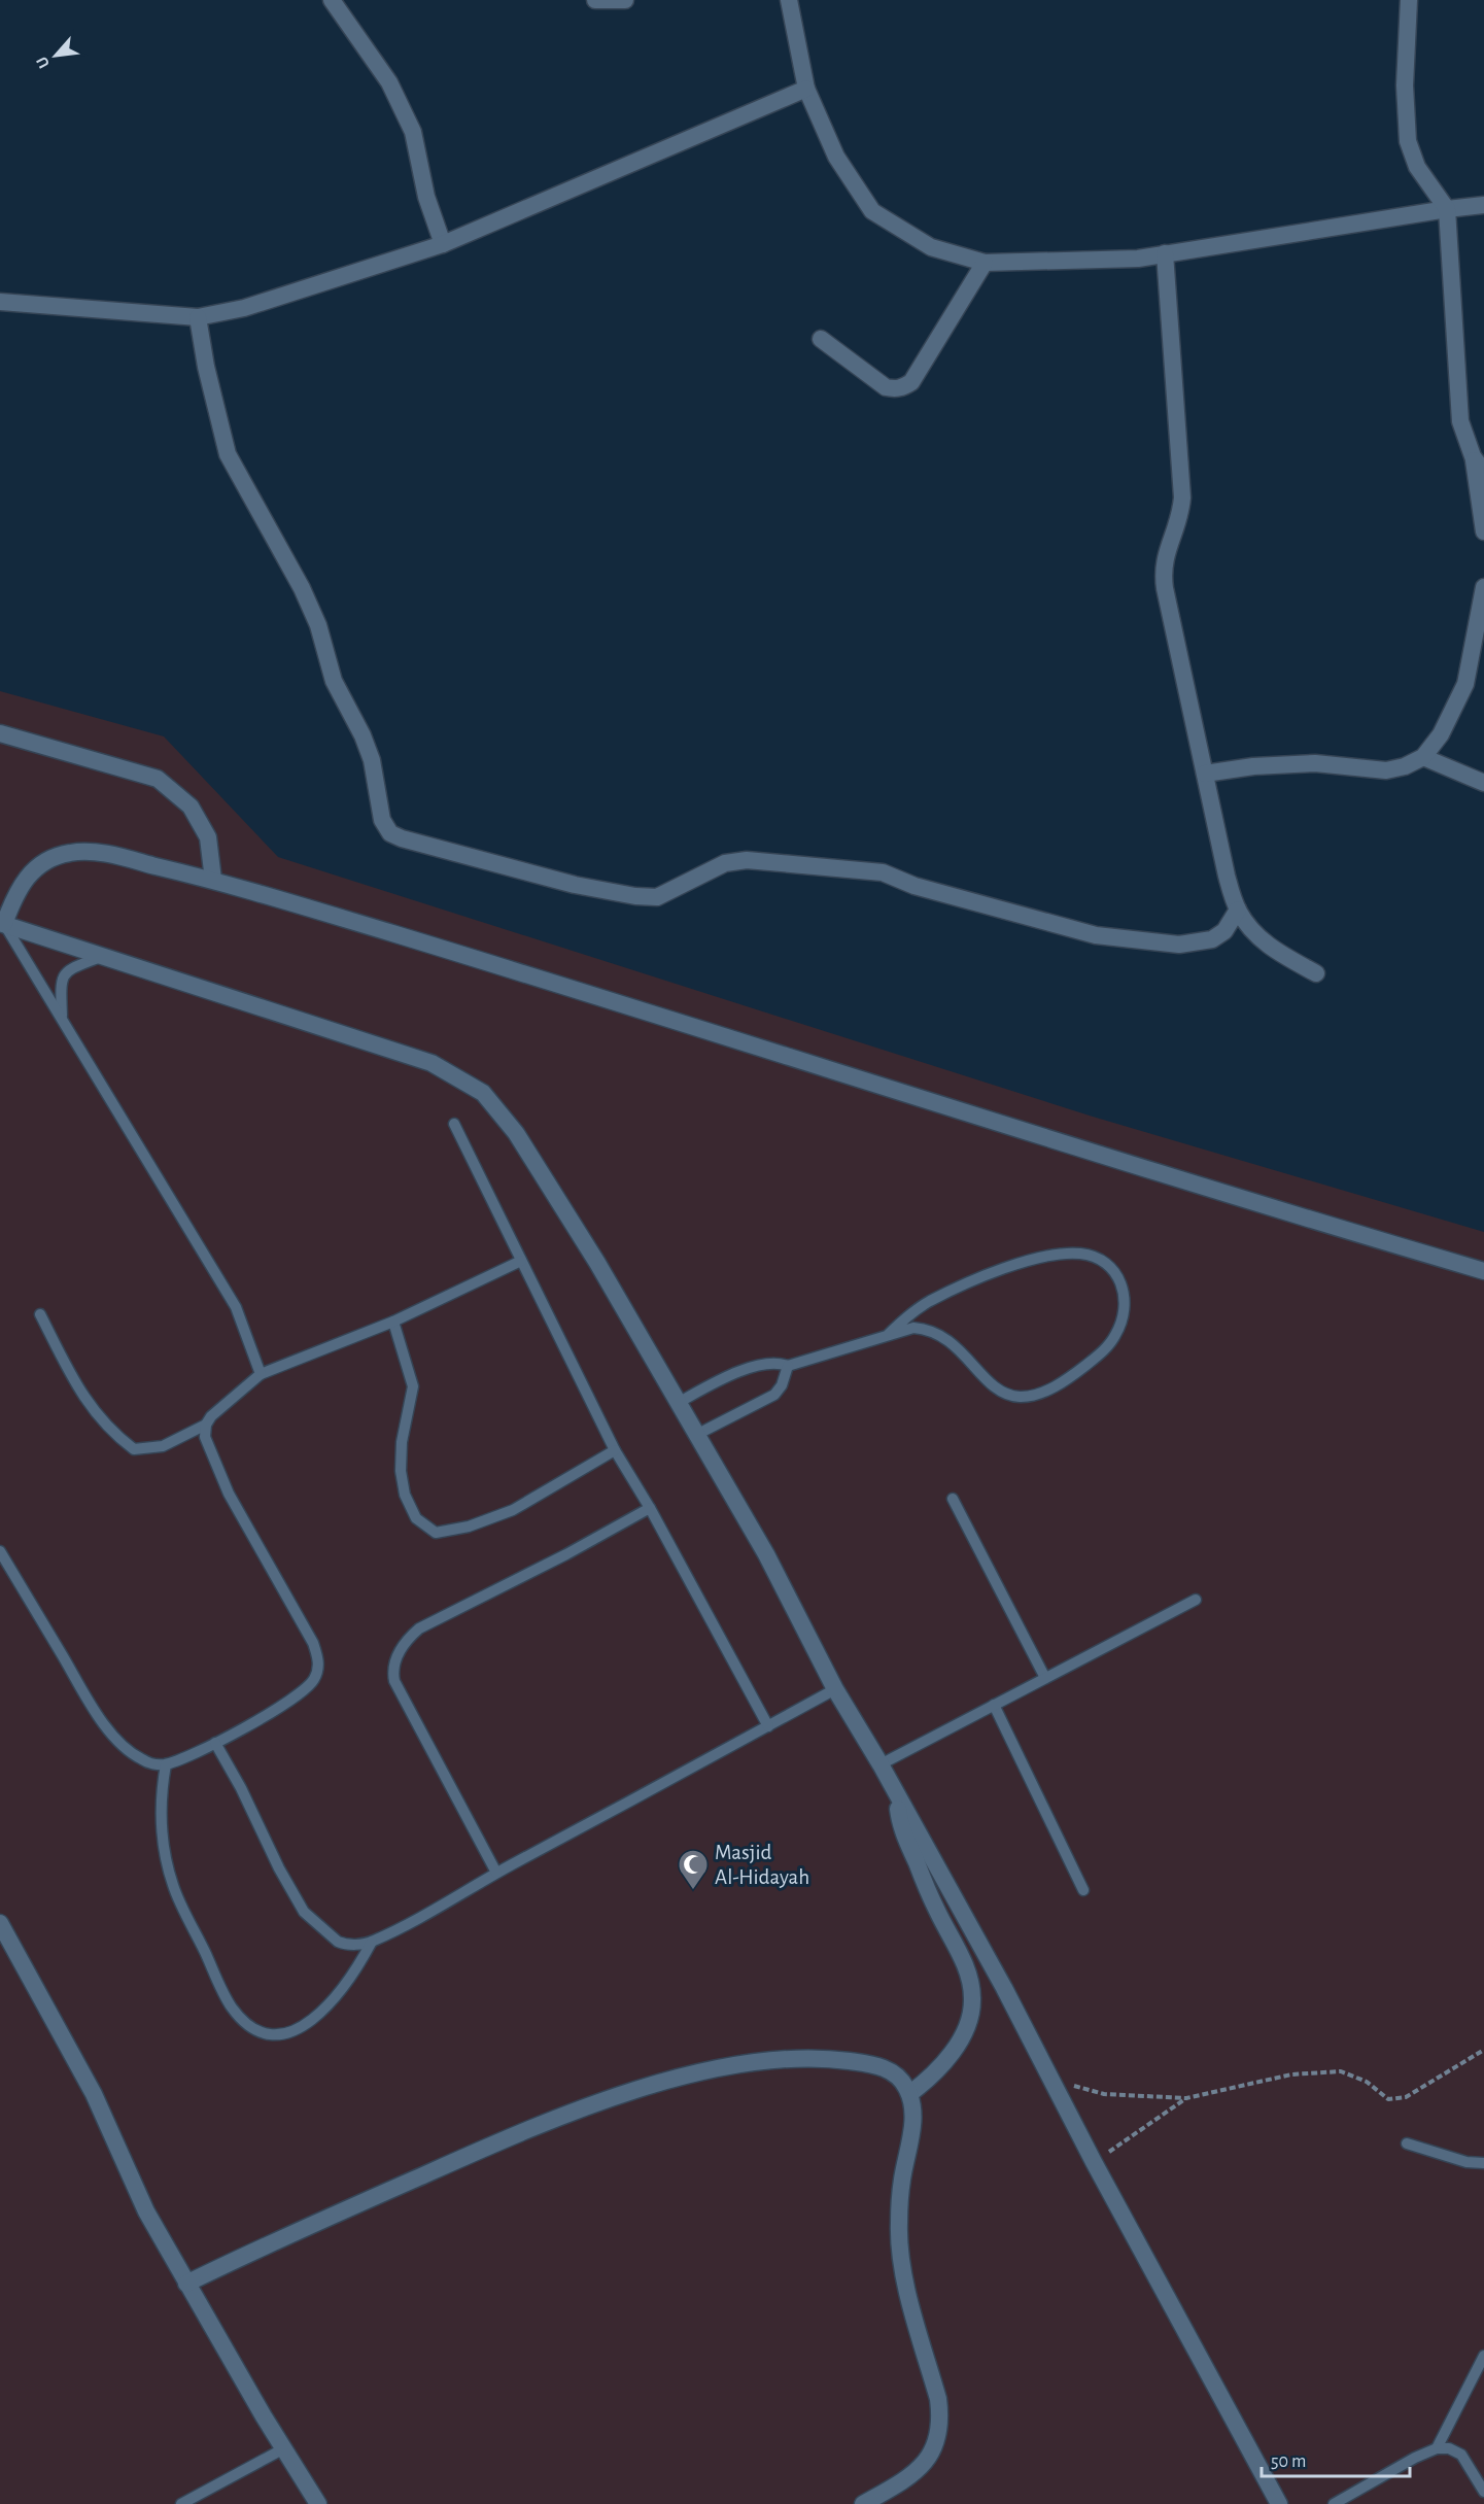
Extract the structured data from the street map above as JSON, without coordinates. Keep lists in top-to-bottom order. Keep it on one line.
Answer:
{"places":{"mosque":["Masjid Al-Hidayah"]},"scale_bar":"50 m","north":"bottom left"}
